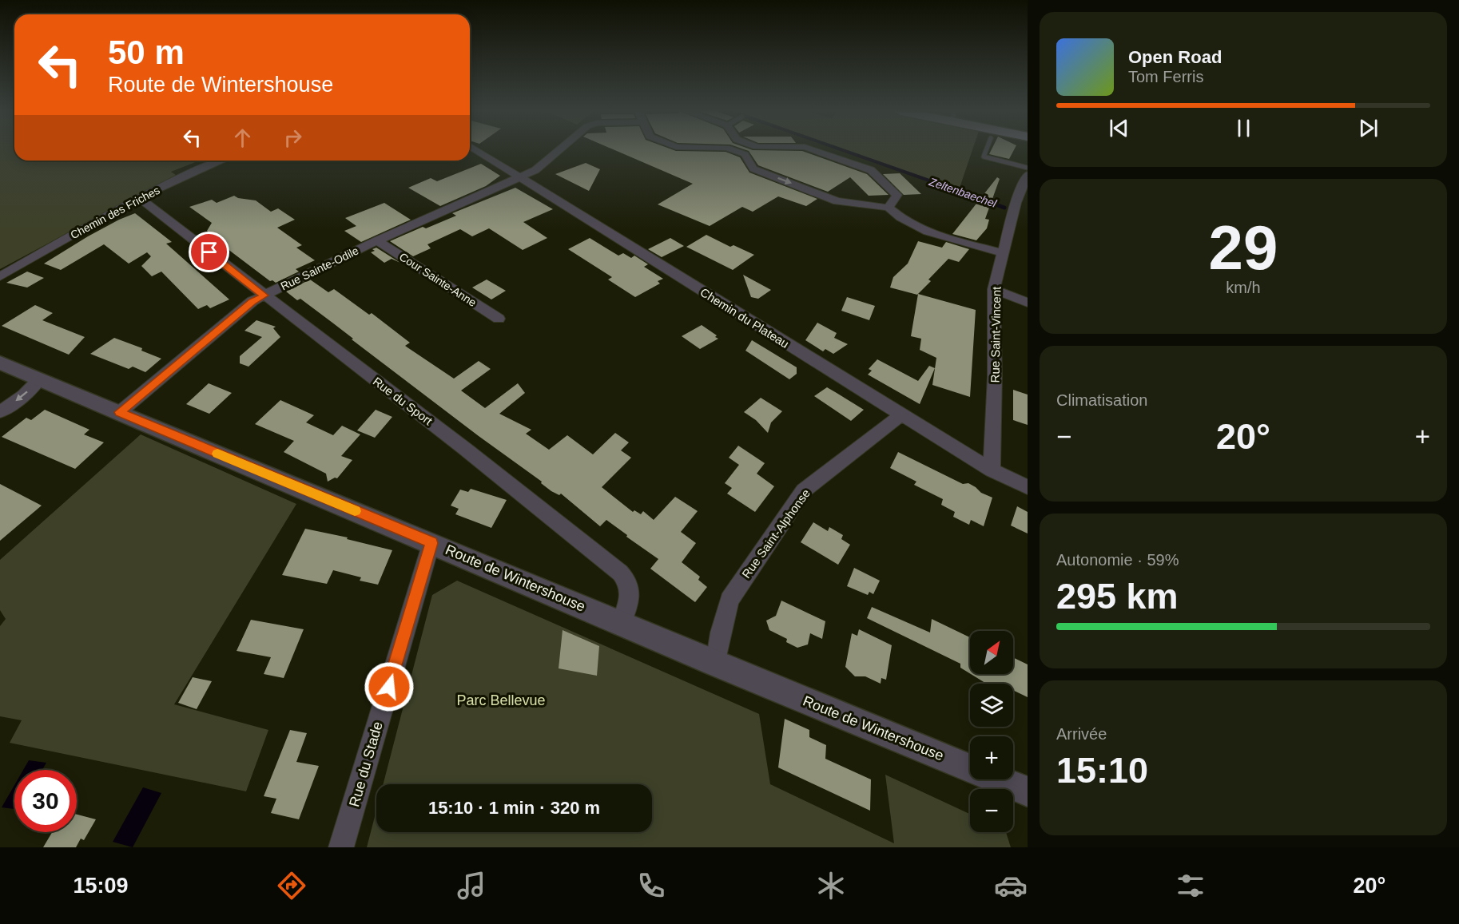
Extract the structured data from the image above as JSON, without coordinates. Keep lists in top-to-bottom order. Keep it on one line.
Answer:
{"streets":{"street":["Chemin des Friches","Rue Sainte-Odile","Cour Sainte-Anne","Chemin du Plateau","Rue Saint-Vincent","Rue du Sport","Rue Saint-Alphonse","Route de Wintershouse","Rue du Stade"]},"crossings":[["Chemin des Friches","Rue du Sport"],["Rue Sainte-Odile","Cour Sainte-Anne"],["Rue Sainte-Odile","Chemin du Plateau"],["Rue Sainte-Odile","Rue du Sport"],["Rue Sainte-Odile","Route de Wintershouse"],["Chemin du Plateau","Rue Saint-Vincent"],["Chemin du Plateau","Rue Saint-Alphonse"],["Rue du Sport","Route de Wintershouse"],["Rue Saint-Alphonse","Route de Wintershouse"],["Route de Wintershouse","Rue du Stade"]],"water":["Zeltenbaechel"],"parks":["Parc Bellevue"],"north":"top right","page":{"turn":["50 m","Route de Wintershouse"],"song":["Open Road","Tom Ferris"],"tile":[["29","km/h"],"Climatisation",["Autonomie · 59%","295 km"],["Arrivée","15:10"]],"heat":["−","20°","+"],"map_buttons":["+","−"],"limit":"30","trip":"15:10 · 1 min · 320 m","tabs":["15:09","20°"]}}
